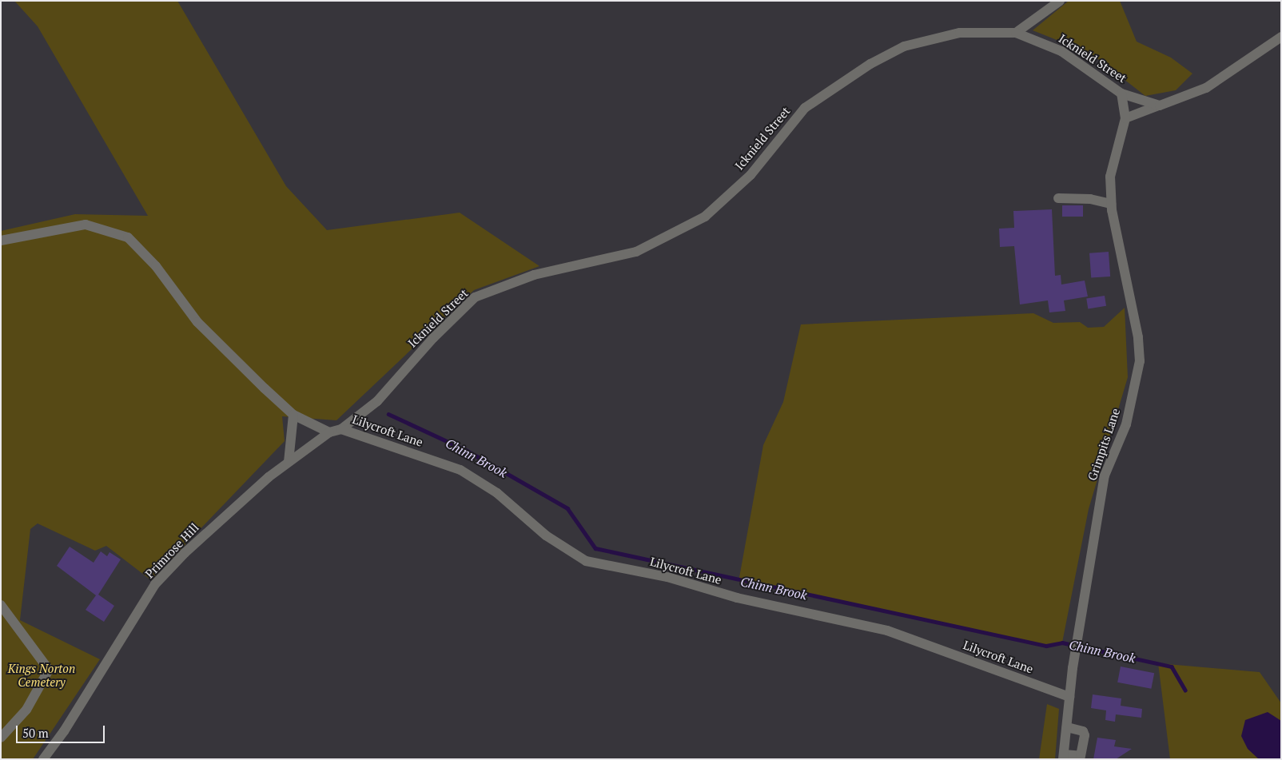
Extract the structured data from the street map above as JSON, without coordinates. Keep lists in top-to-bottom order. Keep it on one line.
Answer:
{"streets":{"street":["Icknield Street","Lilycroft Lane","Grimpits Lane","Primrose Hill"]},"crossings":[["Icknield Street","Lilycroft Lane"],["Icknield Street","Grimpits Lane"],["Icknield Street","Primrose Hill"],["Lilycroft Lane","Grimpits Lane"]],"water":["Chinn Brook"],"parks":["Kings Norton Cemetery"],"scale_bar":"50 m"}
